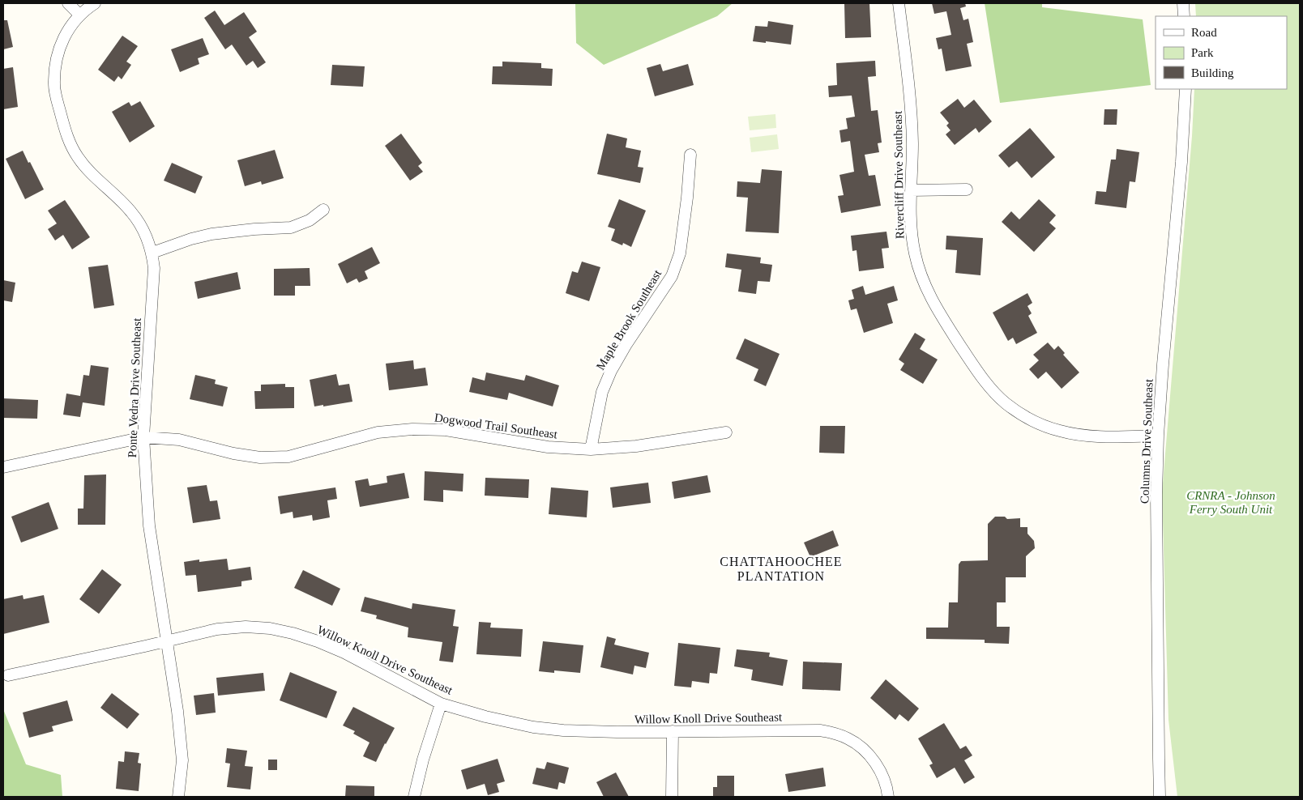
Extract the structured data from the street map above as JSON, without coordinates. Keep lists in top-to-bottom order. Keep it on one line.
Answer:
{"streets":{"street":["Rivercliff Drive Southeast","Maple Brook Southeast","Ponte Vedra Drive Southeast","Dogwood Trail Southeast","Columns Drive Southeast","Willow Knoll Drive Southeast"]},"crossings":[["Rivercliff Drive Southeast","Columns Drive Southeast"],["Maple Brook Southeast","Dogwood Trail Southeast"],["Ponte Vedra Drive Southeast","Dogwood Trail Southeast"],["Ponte Vedra Drive Southeast","Willow Knoll Drive Southeast"]],"districts":["CHATTAHOOCHEE PLANTATION"],"parks":["CRNRA - Johnson Ferry South Unit"],"legend":["Road","Park","Building"]}
